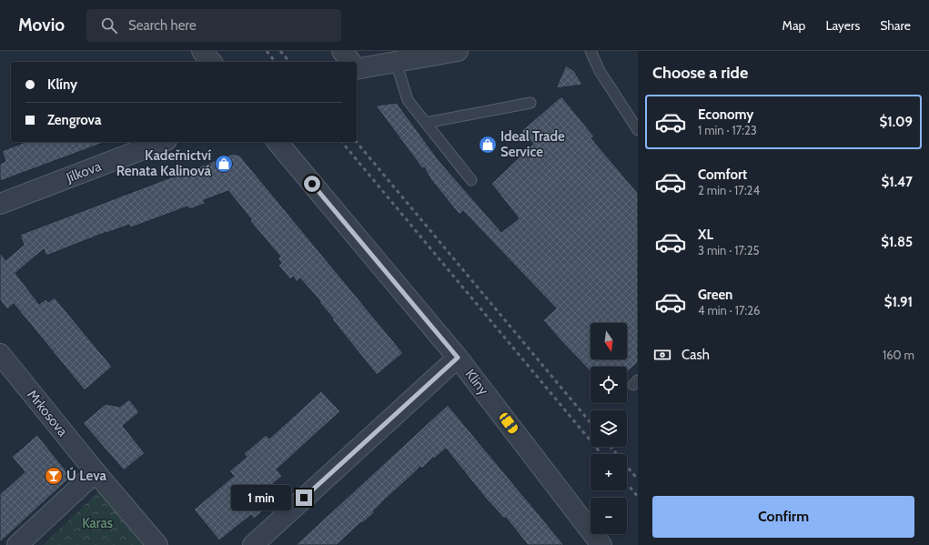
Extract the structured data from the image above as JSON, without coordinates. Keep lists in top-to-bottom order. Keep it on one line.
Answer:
{"streets":{"street":["Jílkova","Klíny","Mrkosova"]},"parks":["Karas"],"places":{"shop":["Ideal Trade Service","Kadeřnictví Renata Kalinová"],"bar":["Ú Leva"]},"north":"bottom","page":{"header":"Movio","search":"Search here","nav":["Map","Layers","Share"],"heading":"Choose a ride","banner":["Klíny","Zengrova"],"list":[{"name":"Economy","note":"1 min · 17:23","value":"$1.09"},{"name":"Comfort","note":"2 min · 17:24","value":"$1.47"},{"name":"XL","note":"3 min · 17:25","value":"$1.85"},{"name":"Green","note":"4 min · 17:26","value":"$1.91"}],"map_buttons":["+","−"],"pay":["Cash","160 m"],"bubble":"1 min","buttons":"Confirm"}}
